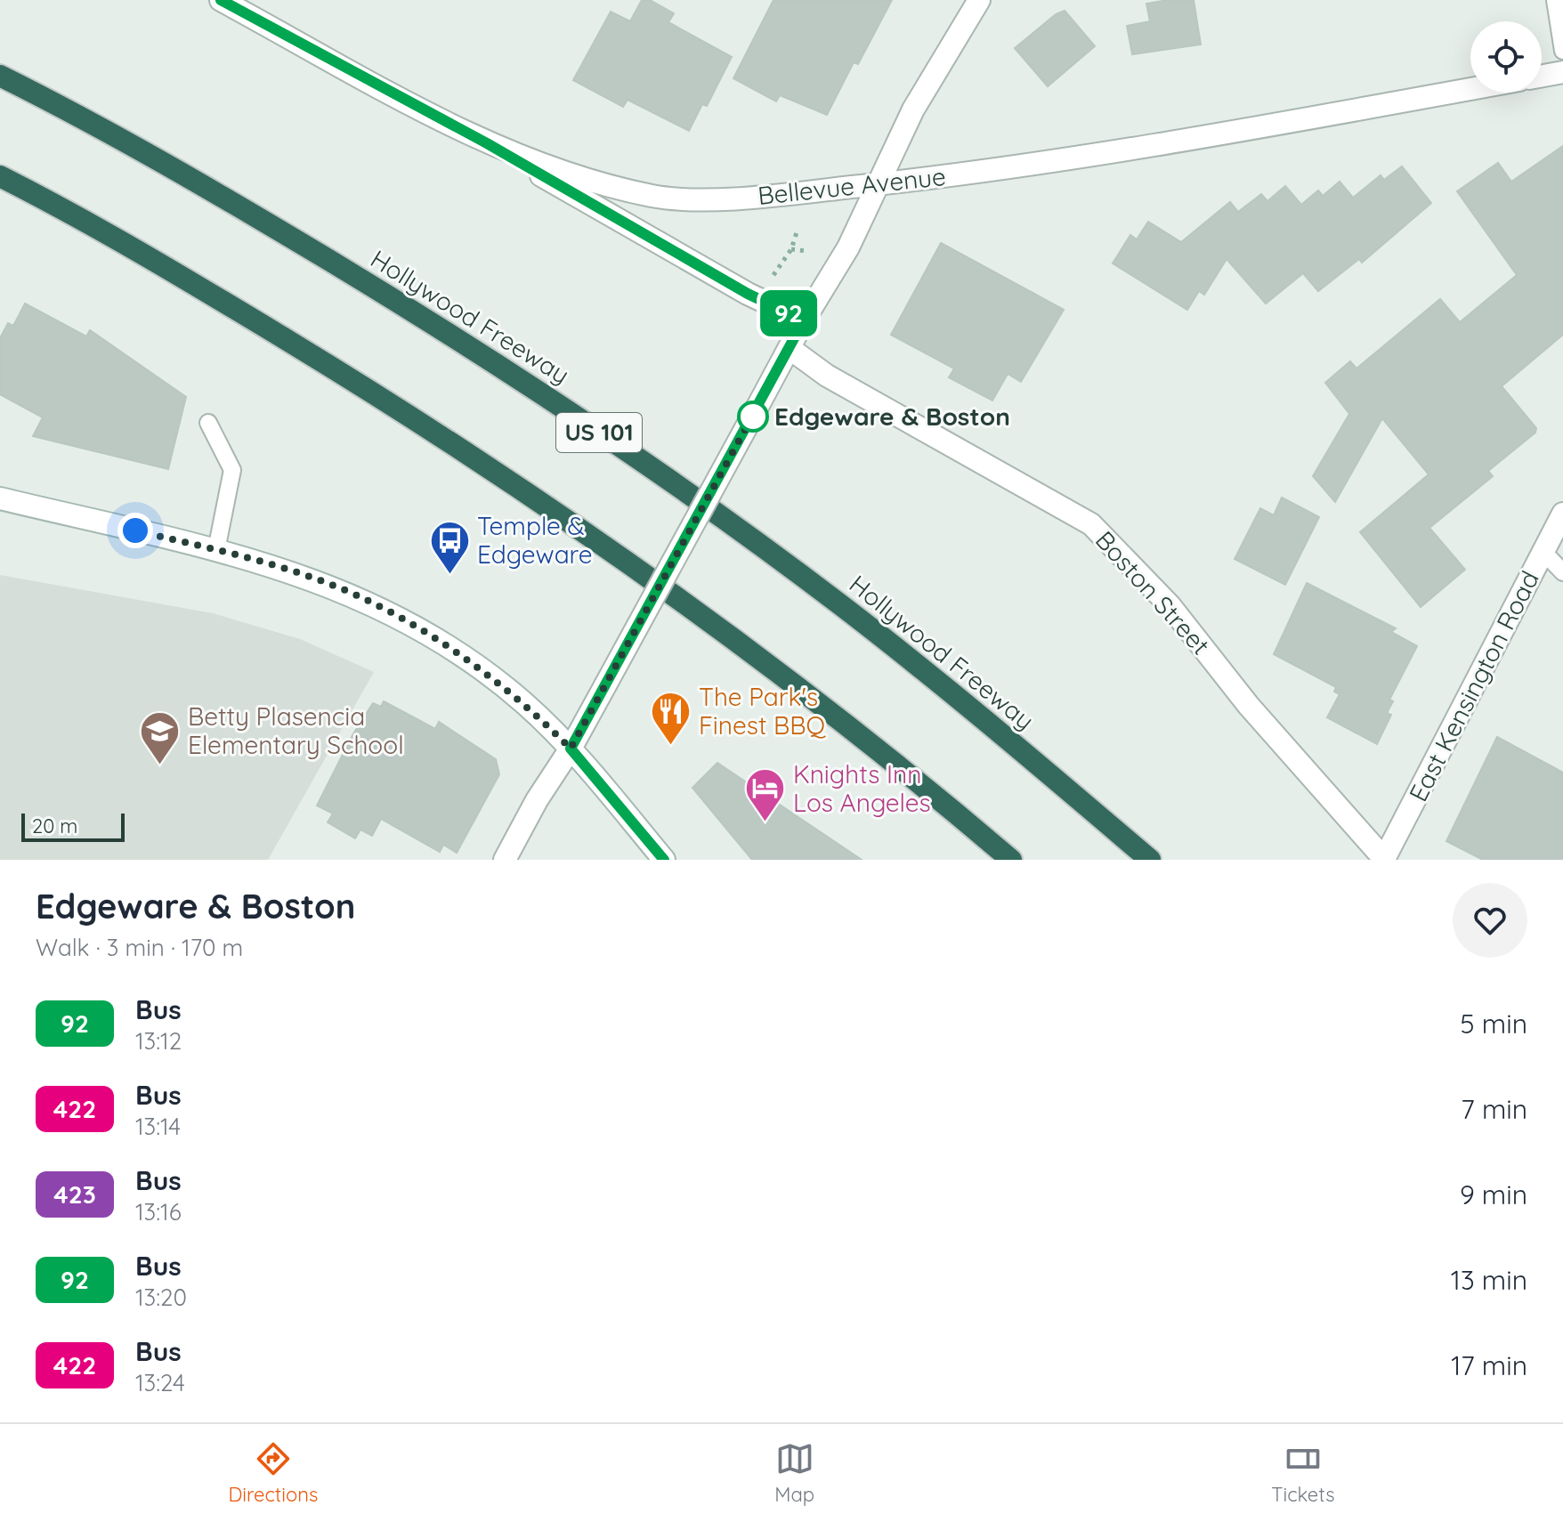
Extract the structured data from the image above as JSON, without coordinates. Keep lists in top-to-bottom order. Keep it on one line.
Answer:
{"streets":{"highway":["Hollywood Freeway","US 101"],"street":["Bellevue Avenue","Boston Street","East Kensington Road"]},"crossings":[["Boston Street","East Kensington Road"]],"places":{"other":["Edgeware & Boston"],"bus stop":["Temple & Edgeware"],"restaurant":["The Park's Finest BBQ"],"school or university":["Betty Plasencia Elementary School"],"hotel":["Knights Inn Los Angeles"]},"lines":["bus line 92"],"scale_bar":"20 m","page":{"on_map":"92","scale":"20 m","heading":["Edgeware & Boston","Walk · 3 min · 170 m"],"list":[{"mark":"92","name":"Bus","note":"13:12","value":"5 min"},{"mark":"422","name":"Bus","note":"13:14","value":"7 min"},{"mark":"423","name":"Bus","note":"13:16","value":"9 min"},{"mark":"92","name":"Bus","note":"13:20","value":"13 min"},{"mark":"422","name":"Bus","note":"13:24","value":"17 min"}],"tabs":["Directions","Map","Tickets"]}}
